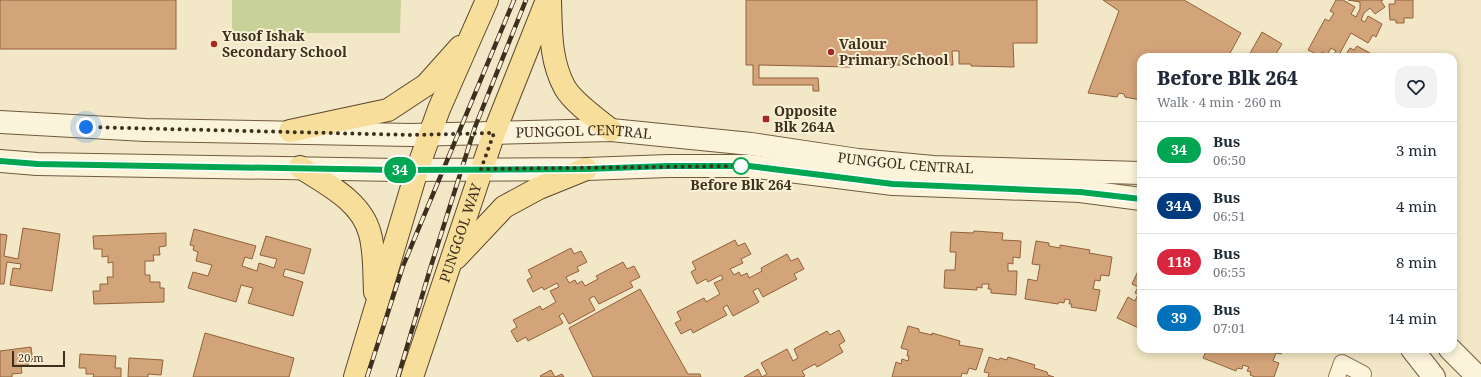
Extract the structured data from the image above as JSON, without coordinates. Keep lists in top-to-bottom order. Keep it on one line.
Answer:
{"streets":{"main road":["PUNGGOL CENTRAL","PUNGGOL WAY"]},"crossings":[["PUNGGOL CENTRAL","PUNGGOL WAY"]],"places":{"other":["Yusof Ishak Secondary School","Valour Primary School","Before Blk 264"],"transit":["Opposite Blk 264A"]},"lines":["bus line 34"],"scale_bar":"20 m","page":{"on_map":"34","heading":["Before Blk 264","Walk · 4 min · 260 m"],"list":[{"mark":"34","name":"Bus","note":"06:50","value":"3 min"},{"mark":"34A","name":"Bus","note":"06:51","value":"4 min"},{"mark":"118","name":"Bus","note":"06:55","value":"8 min"},{"mark":"39","name":"Bus","note":"07:01","value":"14 min"}],"scale":"20 m"}}
